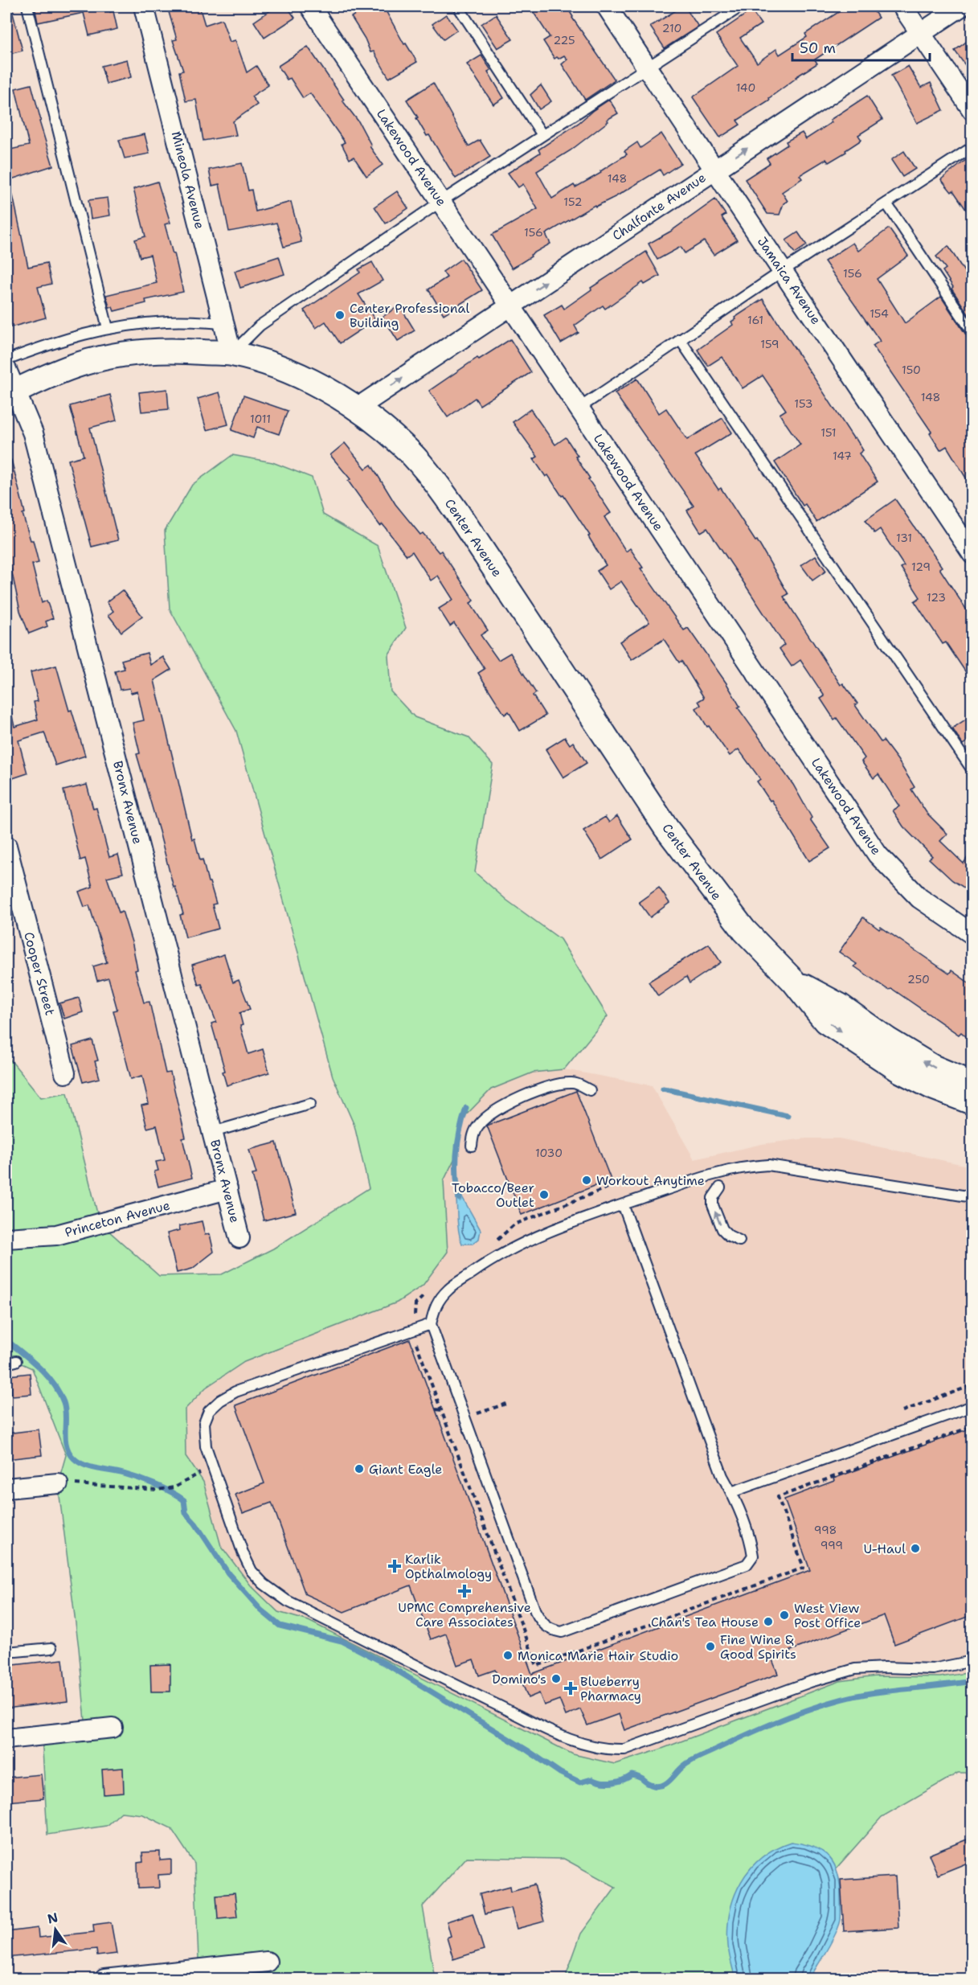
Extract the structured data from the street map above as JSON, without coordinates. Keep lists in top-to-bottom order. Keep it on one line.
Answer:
{"streets":{"street":["Lakewood Avenue","Mineola Avenue","Chalfonte Avenue","Jamaica Avenue","Center Avenue","Bronx Avenue","Cooper Street","Princeton Avenue"]},"crossings":[["Lakewood Avenue","Chalfonte Avenue"],["Mineola Avenue","Center Avenue"],["Chalfonte Avenue","Jamaica Avenue"],["Chalfonte Avenue","Center Avenue"],["Center Avenue","Bronx Avenue"],["Bronx Avenue","Princeton Avenue"]],"one_way":["Chalfonte Avenue"],"places":{"other":["Center Professional Building","Workout Anytime","Tobacco/Beer Outlet","Giant Eagle","U-Haul","West View Post Office","Chan's Tea House","Fine Wine & Good Spirits","Monica Marie Hair Studio","Domino's"],"health":["Karlik Opthalmology","UPMC Comprehensive Care Associates","Blueberry Pharmacy"]},"house_numbers":["210","225","140","148","152","156","156","154","161","159","150","148","153","1011","151","147","131","129","123","250","1030","998","999"],"scale_bar":"50 m","north":"top"}
